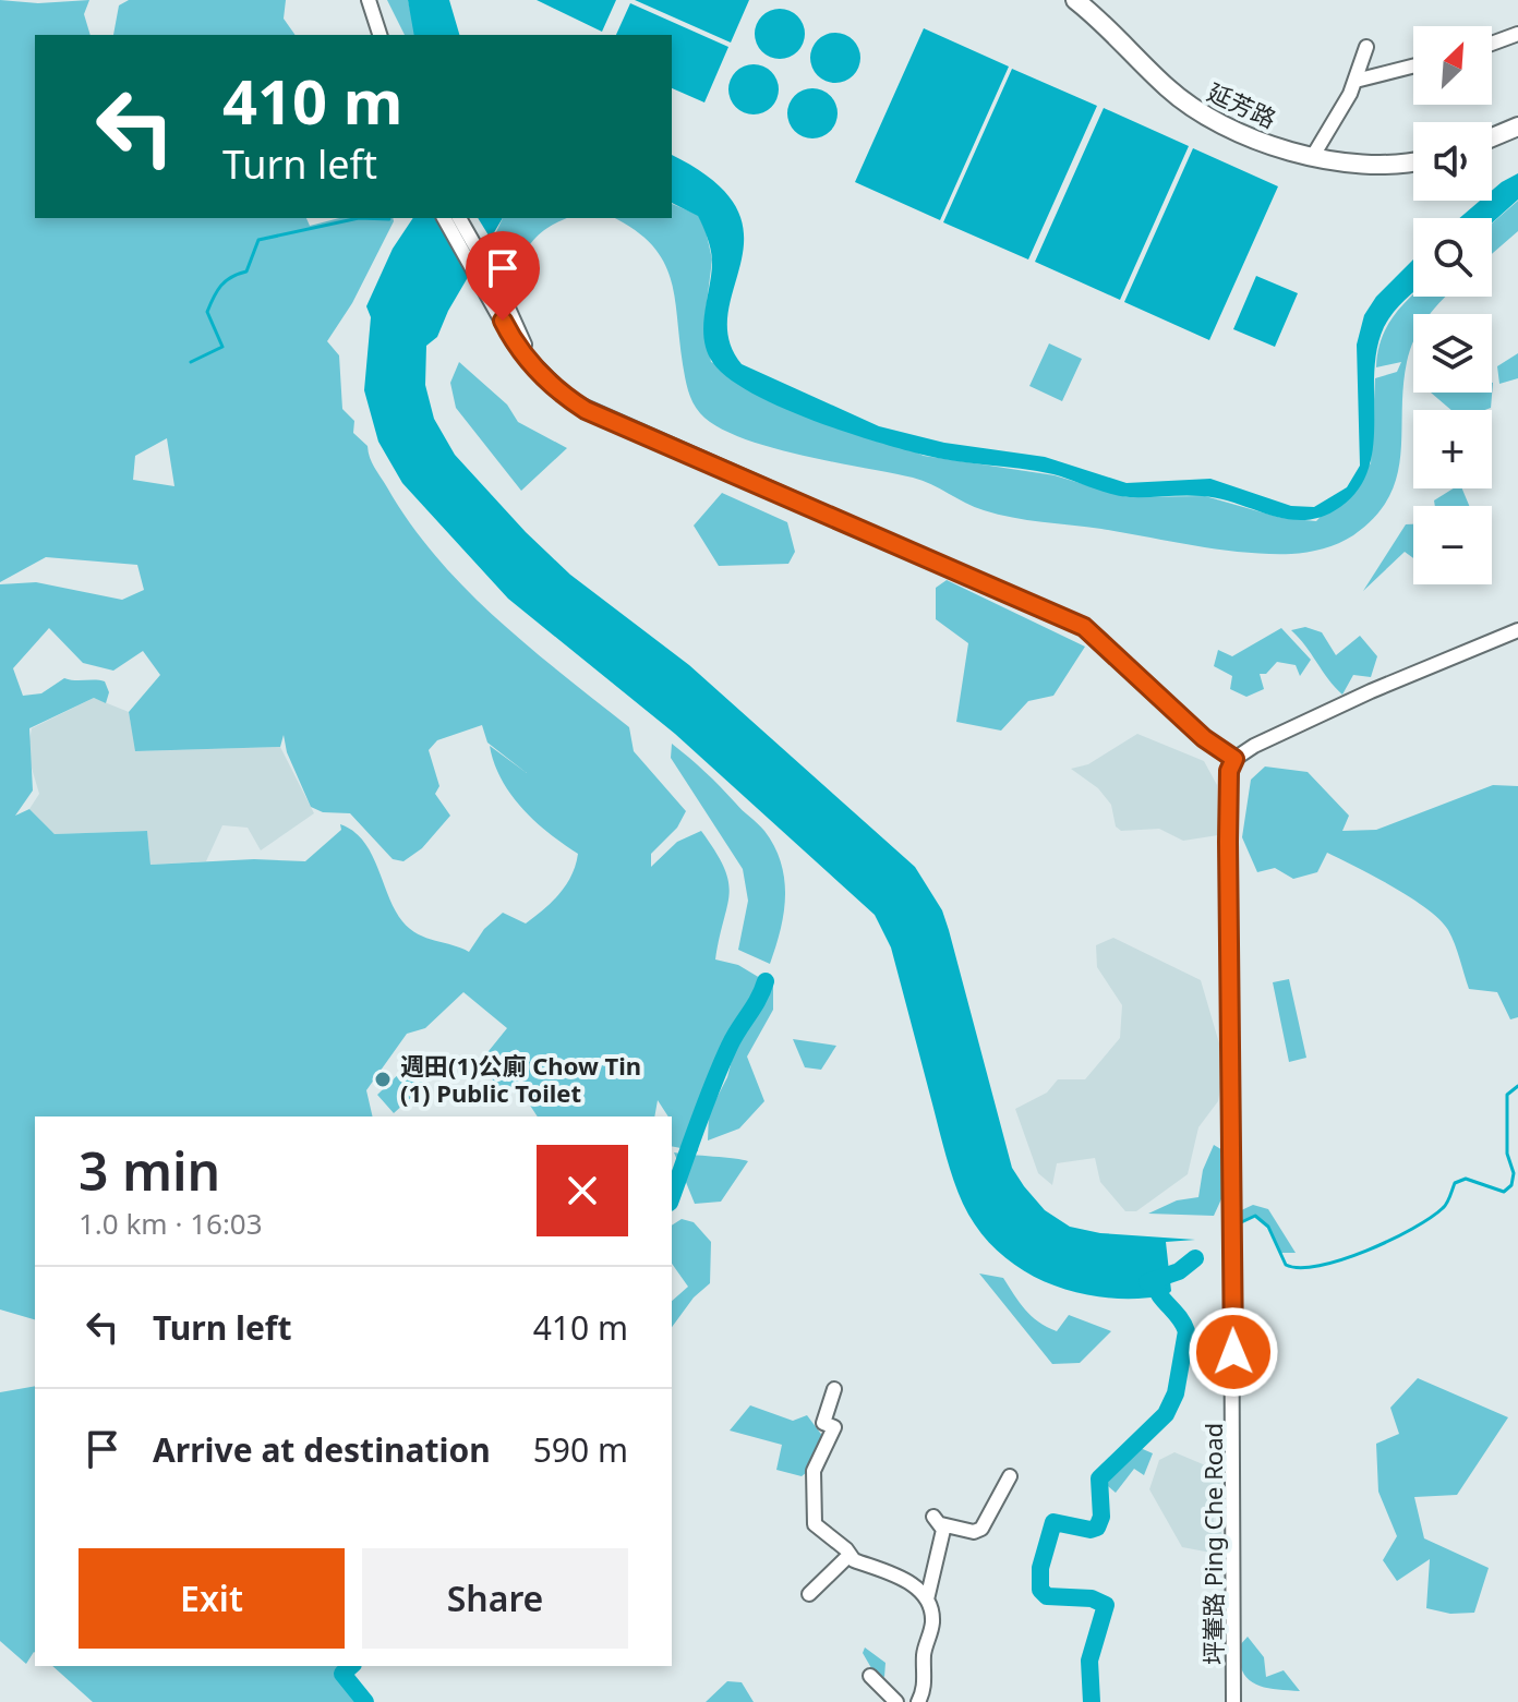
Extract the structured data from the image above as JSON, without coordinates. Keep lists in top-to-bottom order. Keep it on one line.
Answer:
{"streets":{"main road":["延芳路"],"street":["坪輋路 Ping Che Road"]},"places":["週田(1)公廁 Chow Tin (1) Public Toilet"],"north":"top right","page":{"map_buttons":["+","−"],"turn":["410 m","Turn left"],"heading":["3 min","1.0 km · 16:03"],"list":[{"name":"Turn left","value":"410 m"},{"name":"Arrive at destination","value":"590 m"}],"buttons":["Exit","Share"]}}
